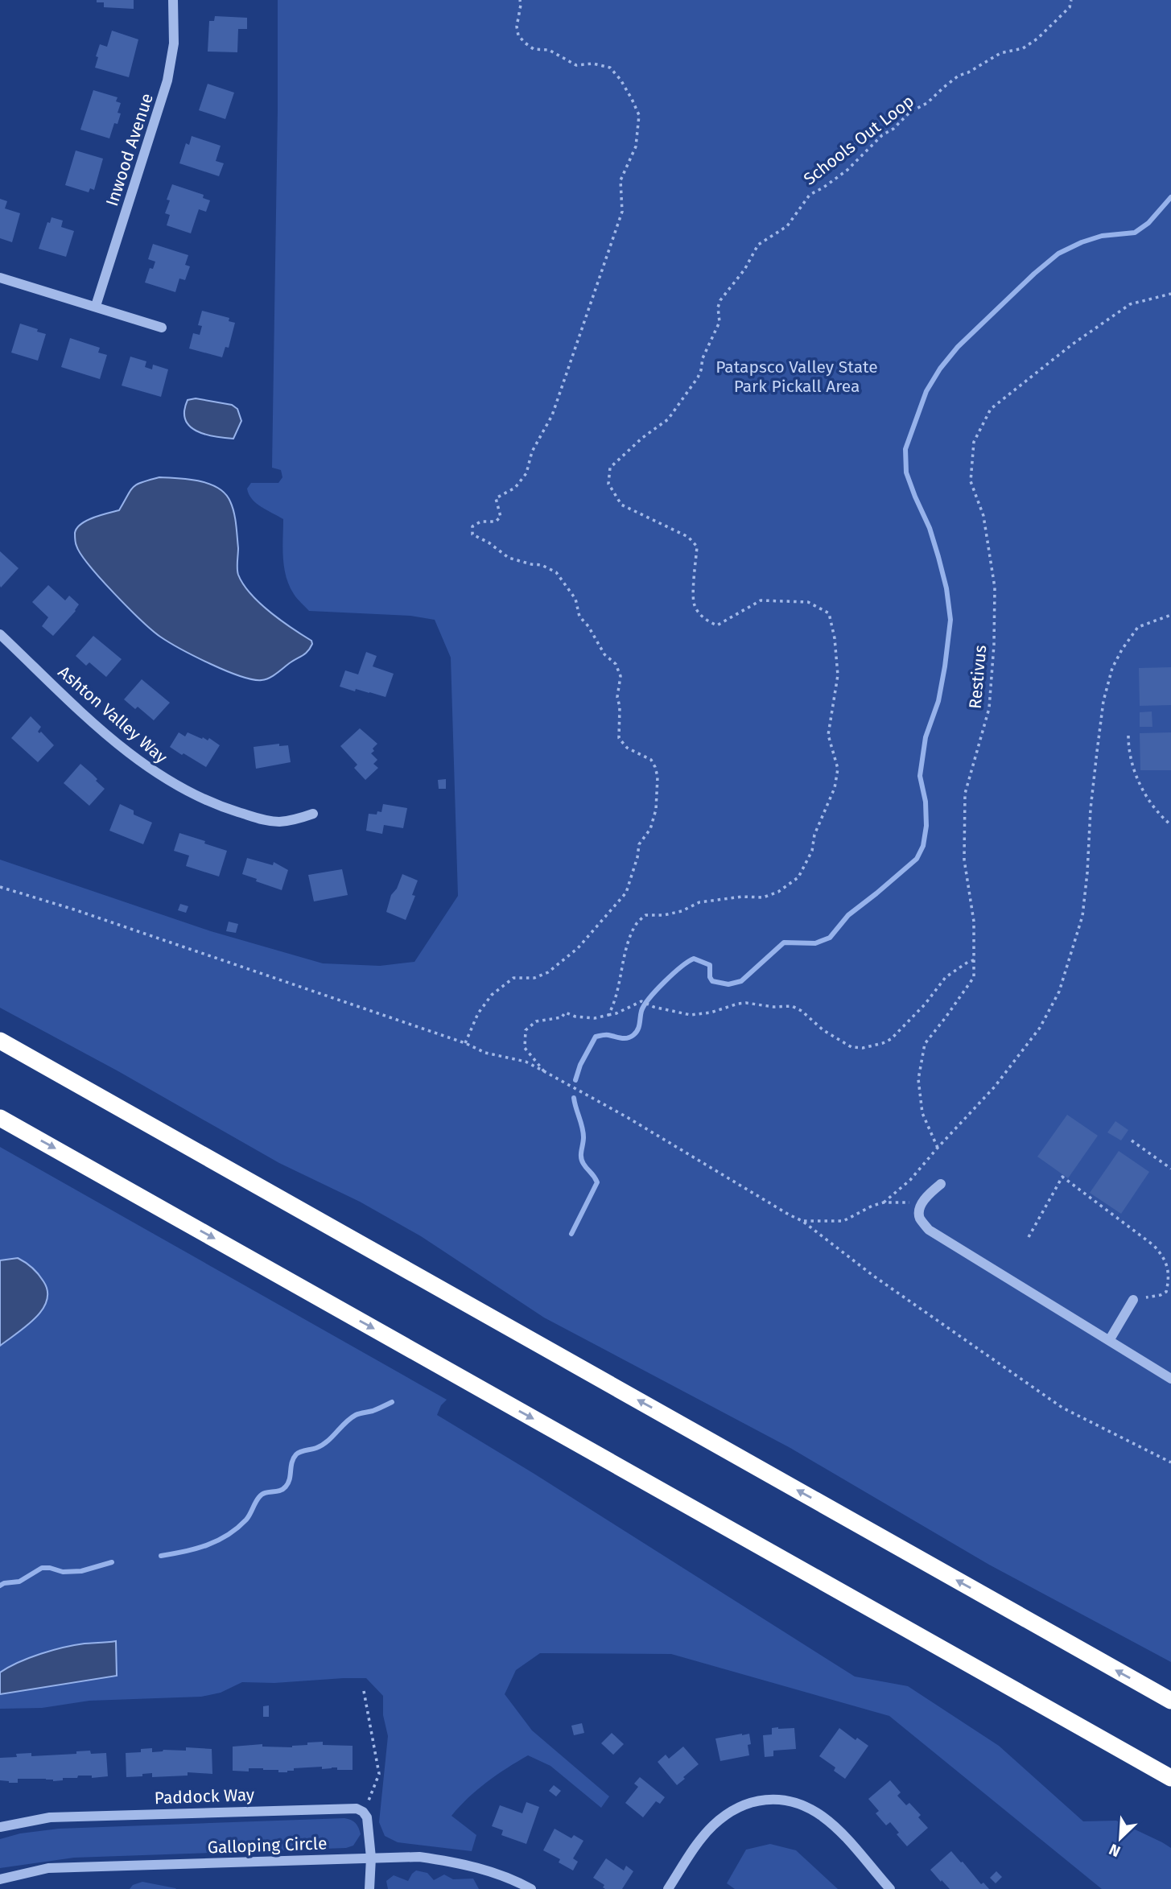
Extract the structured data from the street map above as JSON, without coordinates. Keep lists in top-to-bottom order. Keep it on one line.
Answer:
{"streets":{"street":["Inwood Avenue","Ashton Valley Way","Paddock Way","Galloping Circle"],"path":["Schools Out Loop","Restivus"]},"parks":["Patapsco Valley State Park Pickall Area"],"north":"bottom left"}
